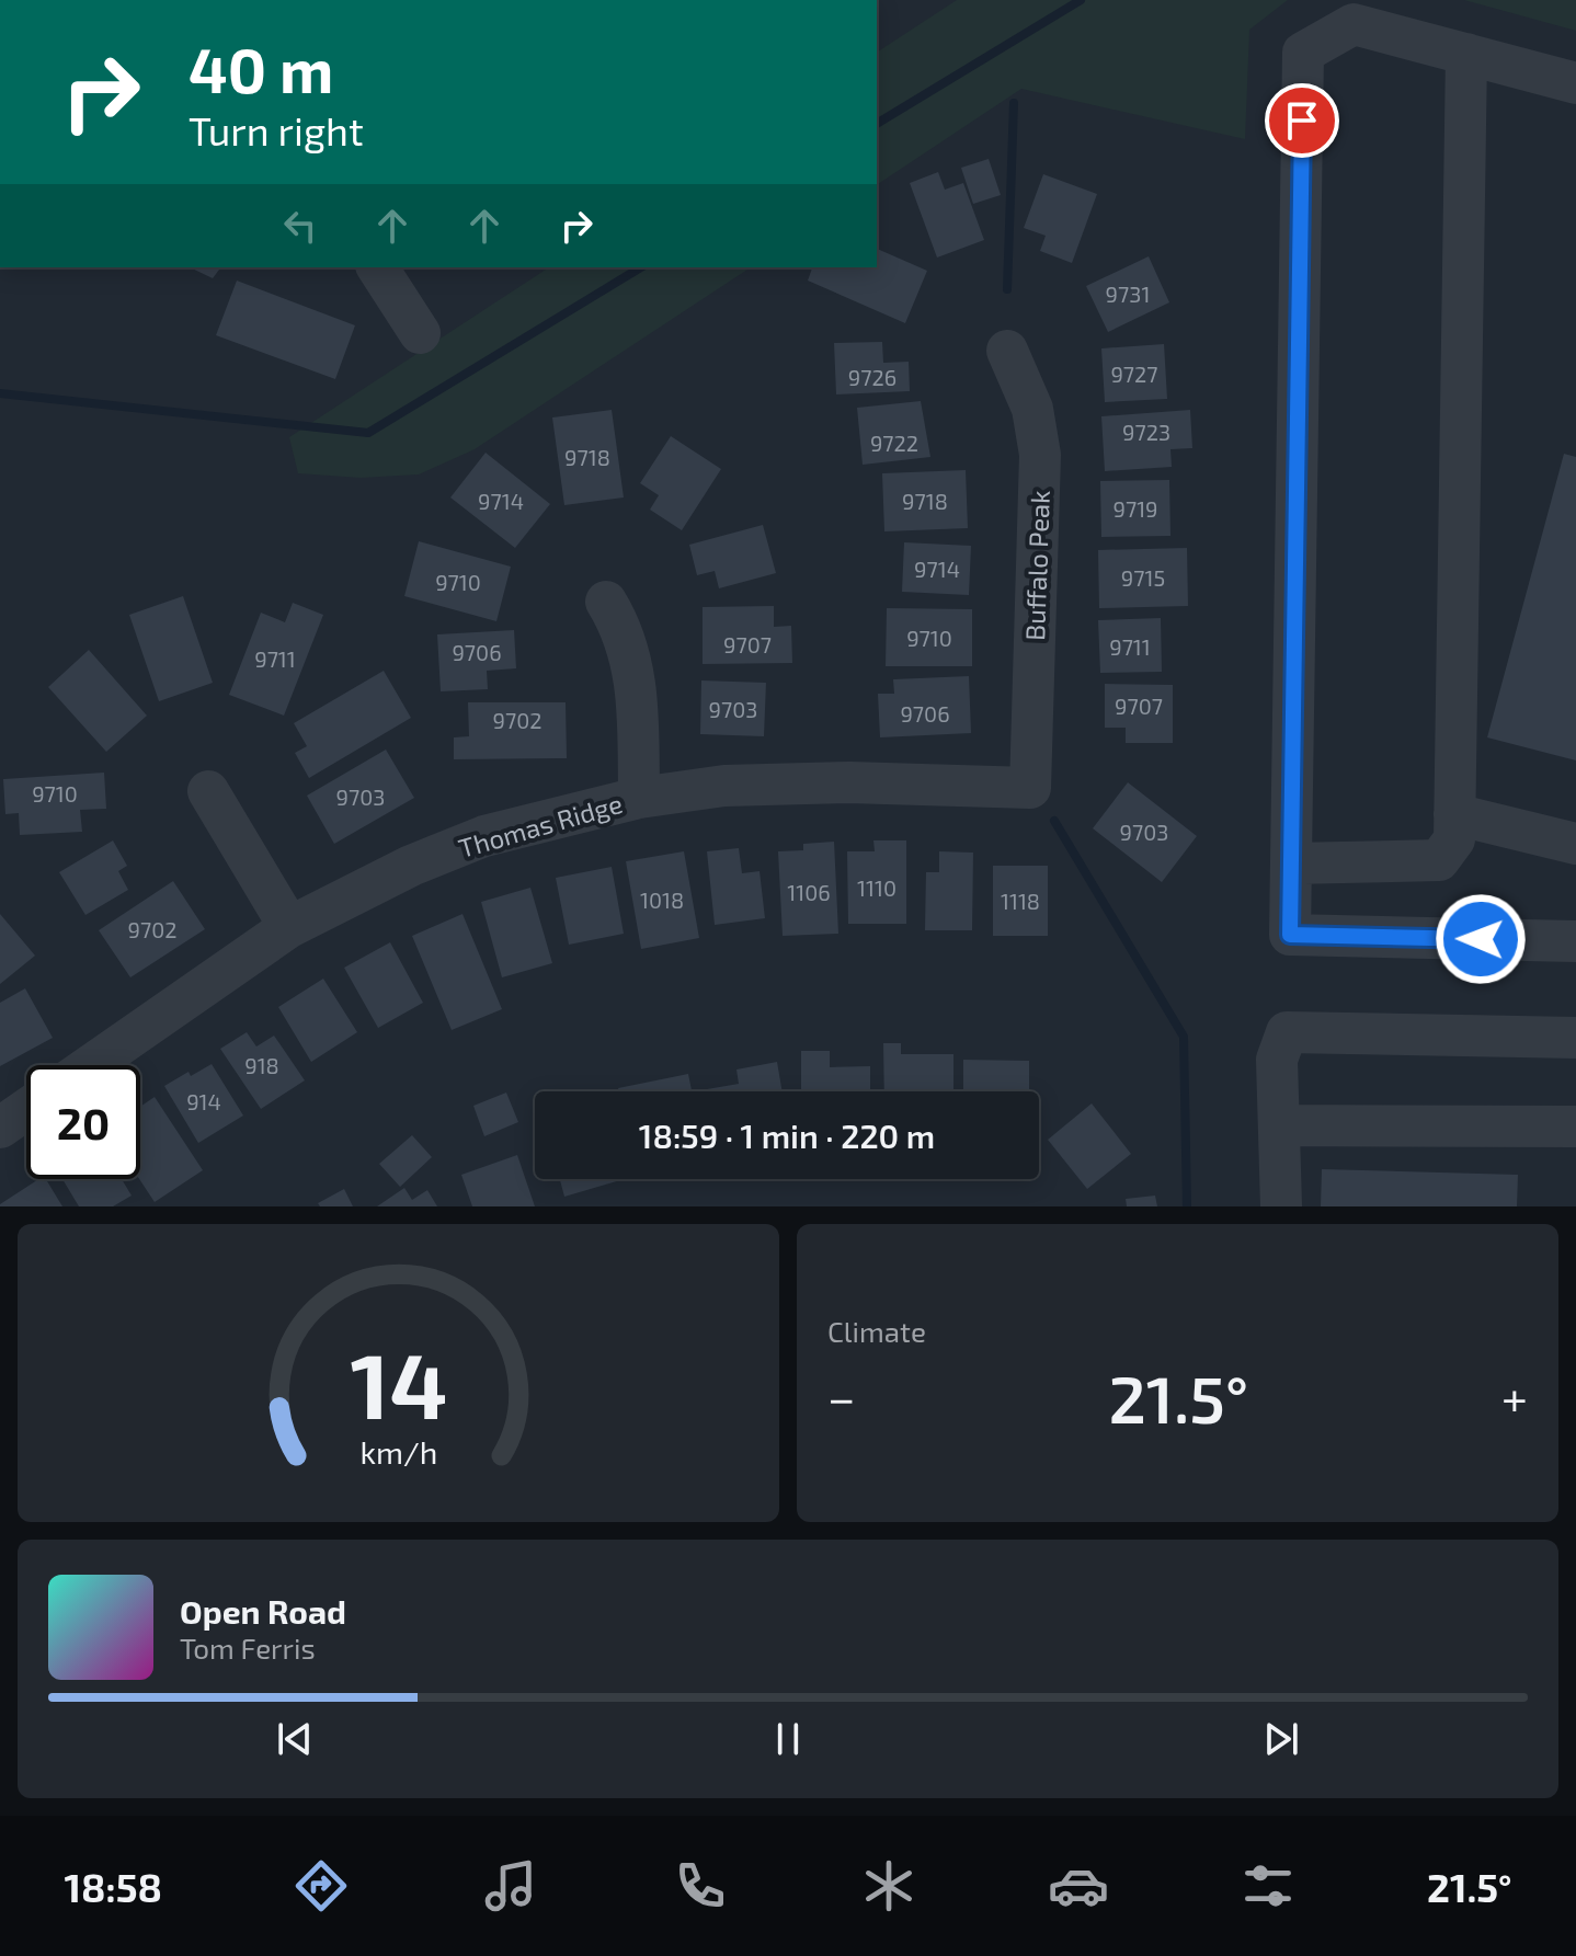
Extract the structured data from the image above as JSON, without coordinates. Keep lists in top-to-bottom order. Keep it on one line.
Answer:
{"streets":{"street":["Buffalo Peak","Thomas Ridge"]},"crossings":[["Buffalo Peak","Thomas Ridge"]],"house_numbers":["9731","9727","9726","9723","9722","9718","9714","9718","9719","9714","9715","9710","9710","9707","9711","9706","9711","9707","9703","9706","9702","9710","9703","9703","1110","1106","1018","1118","9702","918","914"],"page":{"turn":["40 m","Turn right"],"limit":"20","trip":"18:59 · 1 min · 220 m","tile":"Climate","heat":["−","21.5°","+"],"song":["Open Road","Tom Ferris"],"tabs":["18:58","21.5°"],"gauge":["14","km/h"]}}
